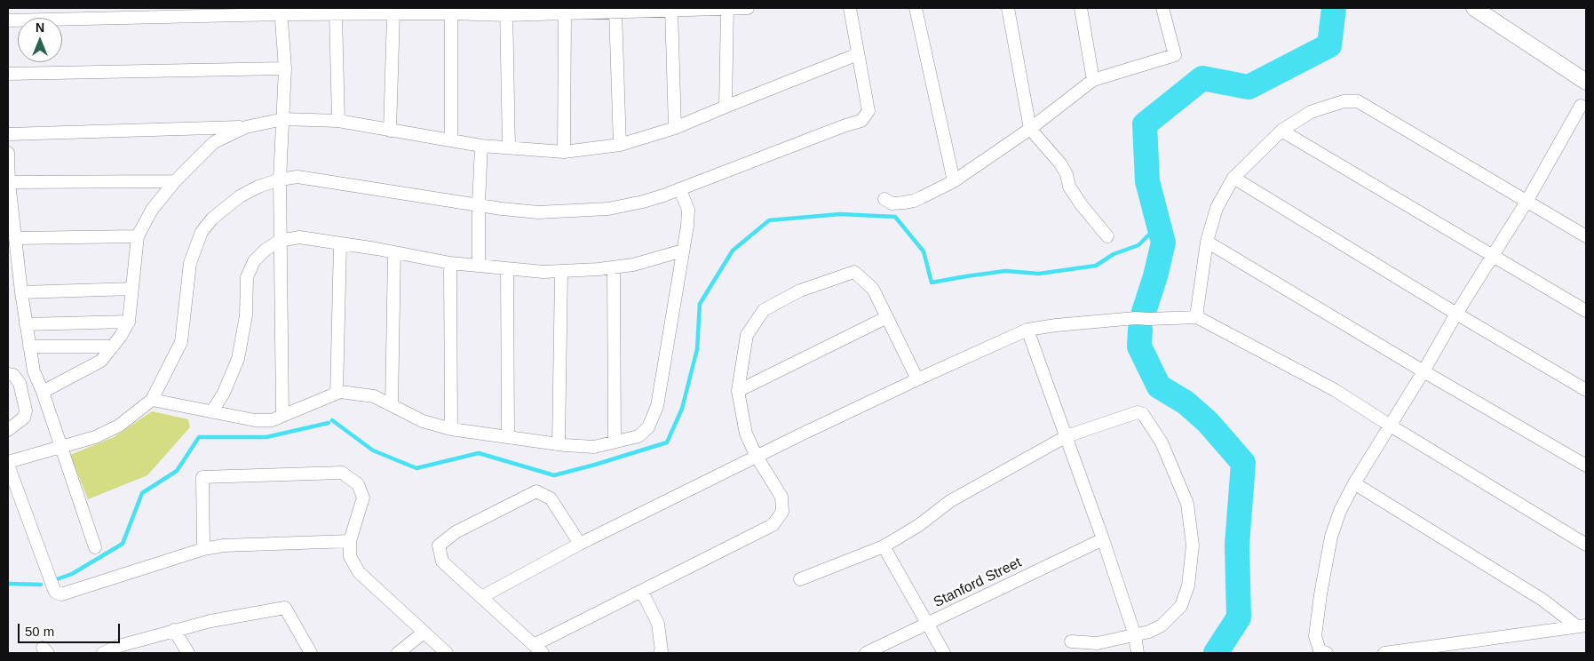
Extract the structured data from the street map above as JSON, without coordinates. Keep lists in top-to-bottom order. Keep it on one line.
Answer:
{"streets":{"street":["Stanford Street"]},"scale_bar":"50 m","north":"top"}
